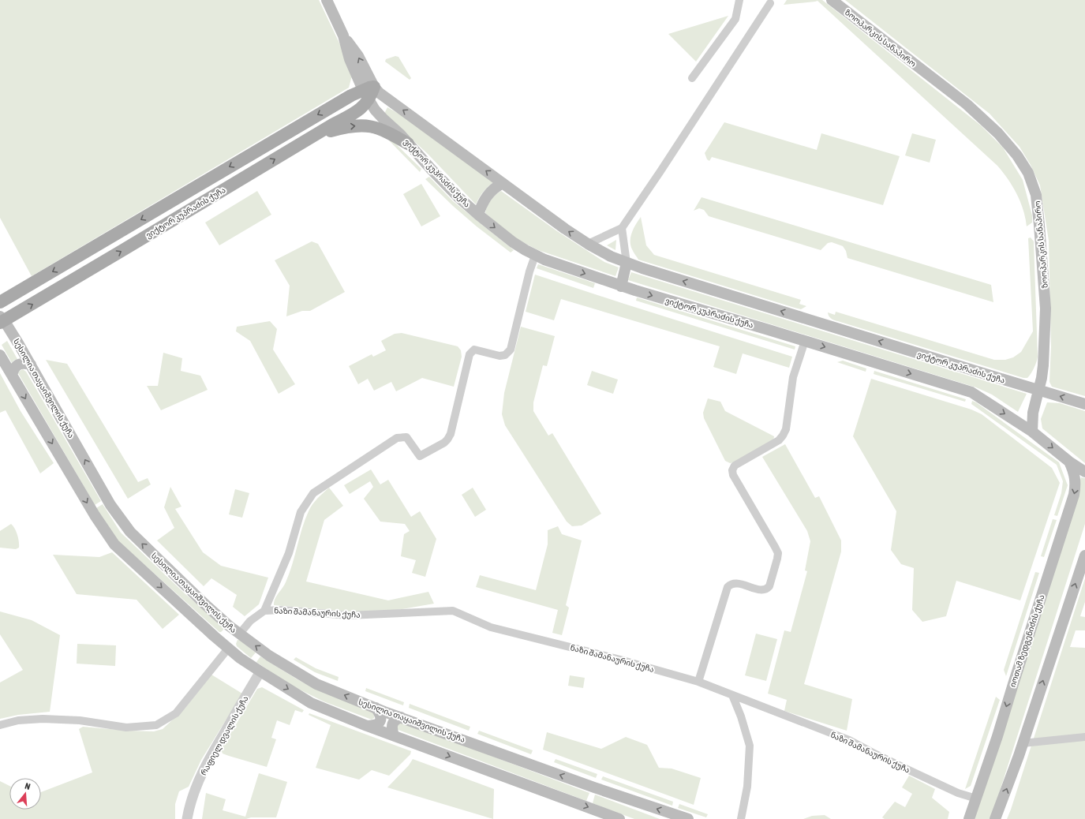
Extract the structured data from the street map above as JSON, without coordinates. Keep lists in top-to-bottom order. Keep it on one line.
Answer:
{"streets":{"main road":["ზოოპარკის სანაპირო","ვიქტორ კუპრაძის ქუჩა","სესილია თაყაიშვილის ქუჩა","იოთამ ზედგენიძის ქუჩა"],"street":["ნაზი შამანაურის ქუჩა","რაფიელ დვალის ქუჩა"]},"crossings":[["ზოოპარკის სანაპირო","ვიქტორ კუპრაძის ქუჩა"],["ვიქტორ კუპრაძის ქუჩა","სესილია თაყაიშვილის ქუჩა"],["ვიქტორ კუპრაძის ქუჩა","იოთამ ზედგენიძის ქუჩა"],["სესილია თაყაიშვილის ქუჩა","ნაზი შამანაურის ქუჩა"],["ნაზი შამანაურის ქუჩა","იოთამ ზედგენიძის ქუჩა"]],"north":"top"}
